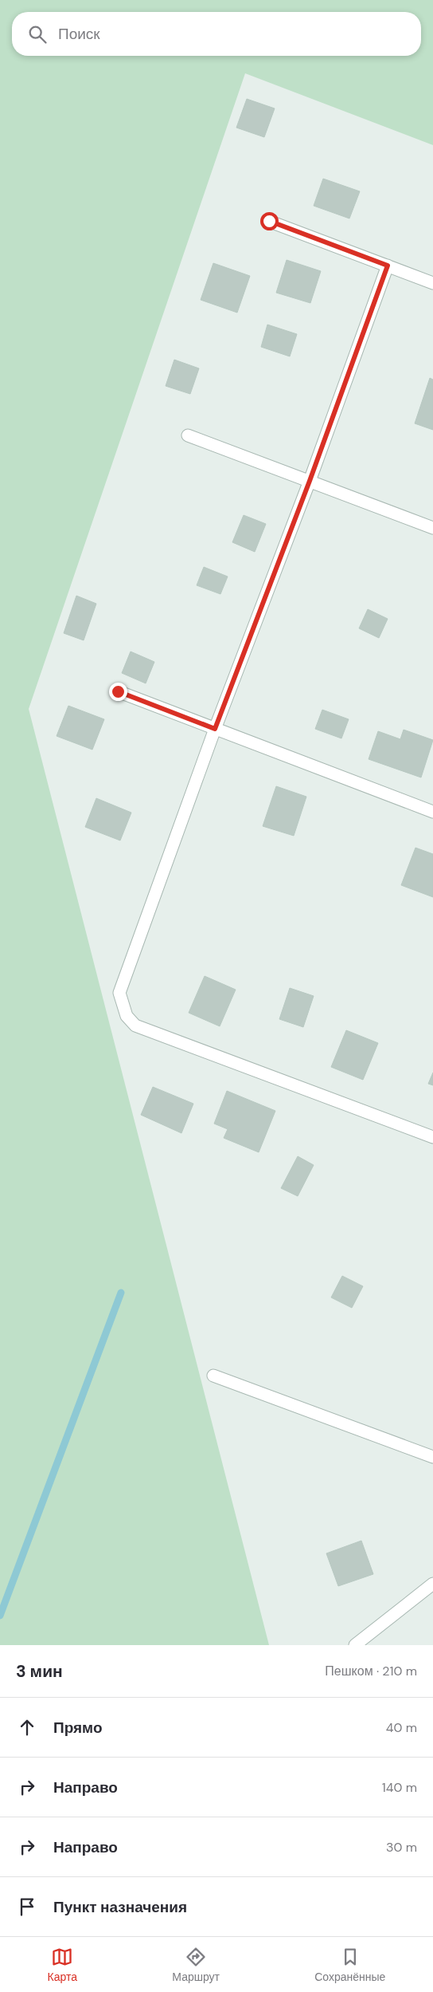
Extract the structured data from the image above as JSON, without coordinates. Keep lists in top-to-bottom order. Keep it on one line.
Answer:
{"page":{"search":"Поиск","heading":["3 мин","Пешком · 210 m"],"list":[["Прямо","40 m"],["Направо","140 m"],["Направо","30 m"],"Пункт назначения"],"nav":["Карта","Маршрут","Сохранённые"]}}
